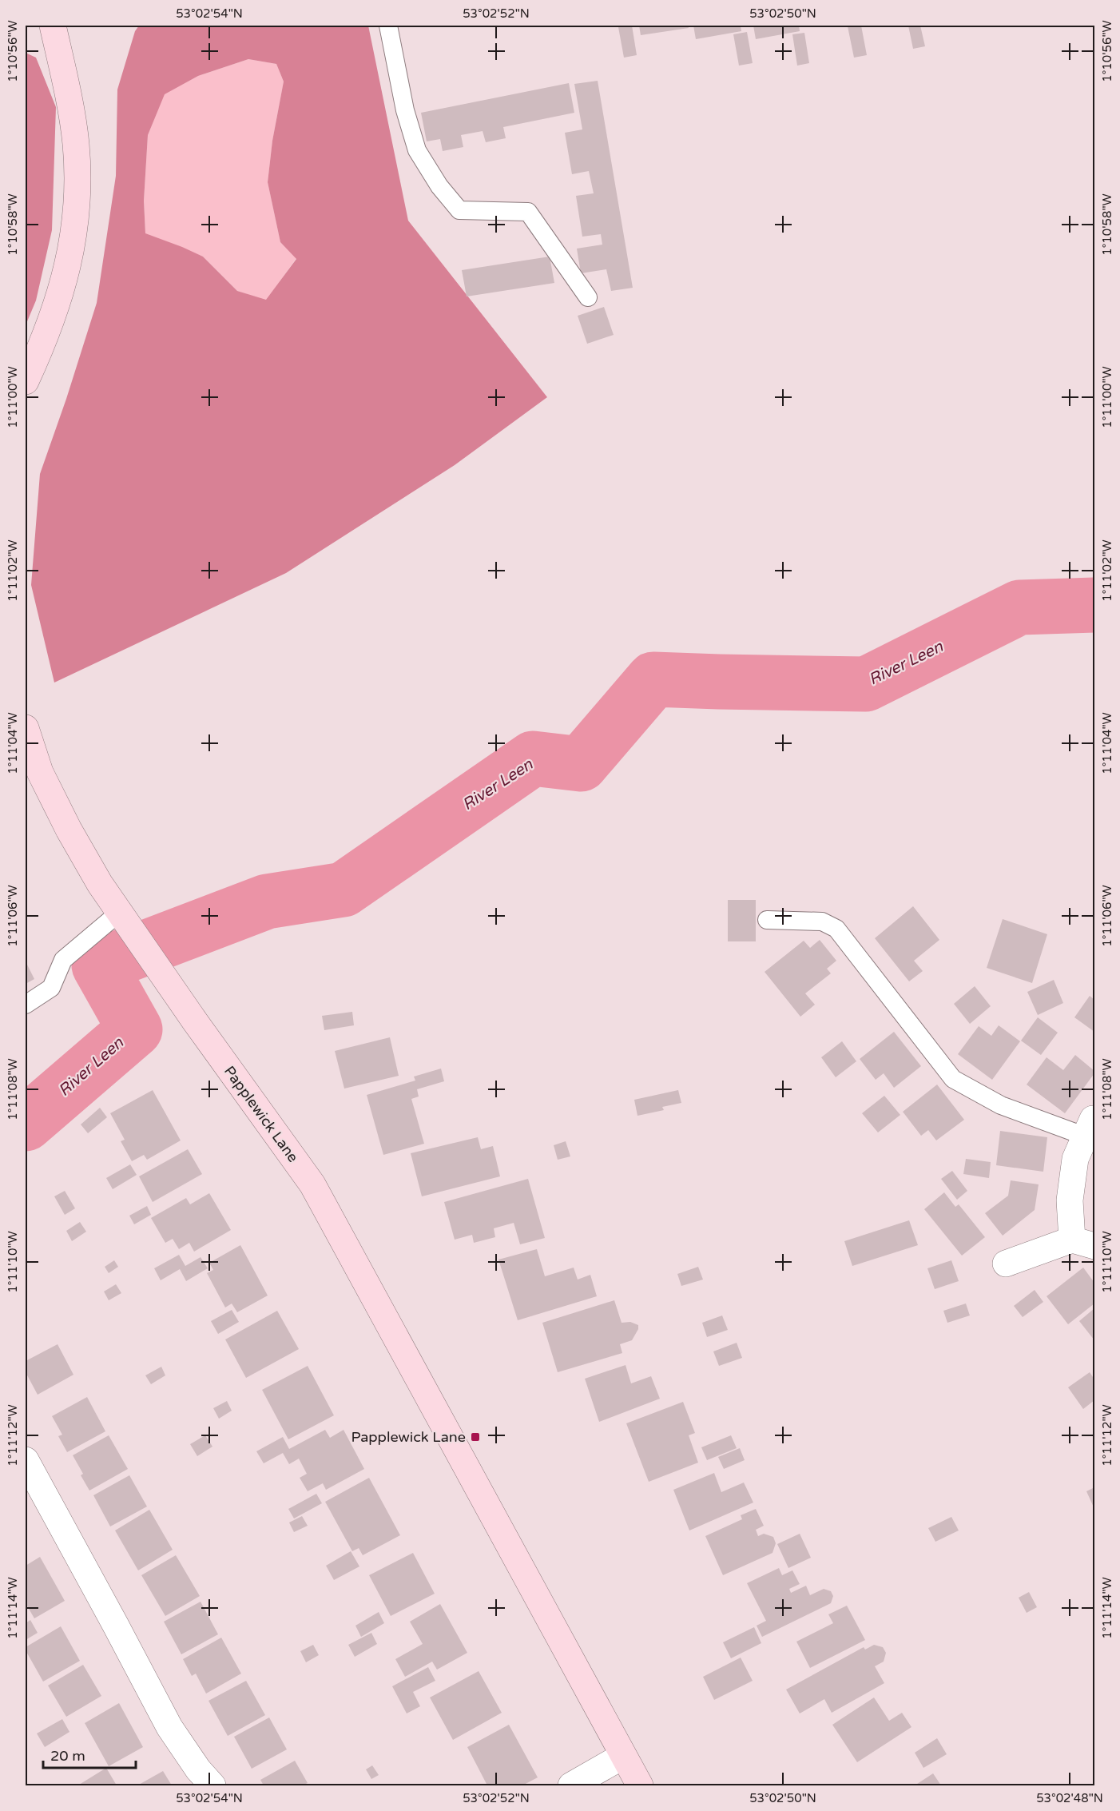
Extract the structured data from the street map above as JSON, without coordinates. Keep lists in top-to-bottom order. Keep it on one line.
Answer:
{"streets":{"street":["Papplewick Lane"]},"water":["River Leen"],"places":{"transit":["Papplewick Lane"]},"scale_bar":"20 m","coordinates":["53°02'54\"N","53°02'52\"N","53°02'50\"N","1°10'56\"W","1°10'58\"W","1°11'00\"W","1°11'02\"W","1°11'04\"W","1°11'06\"W","1°11'08\"W","1°11'10\"W","1°11'12\"W","1°11'14\"W","53°02'48\"N"]}
